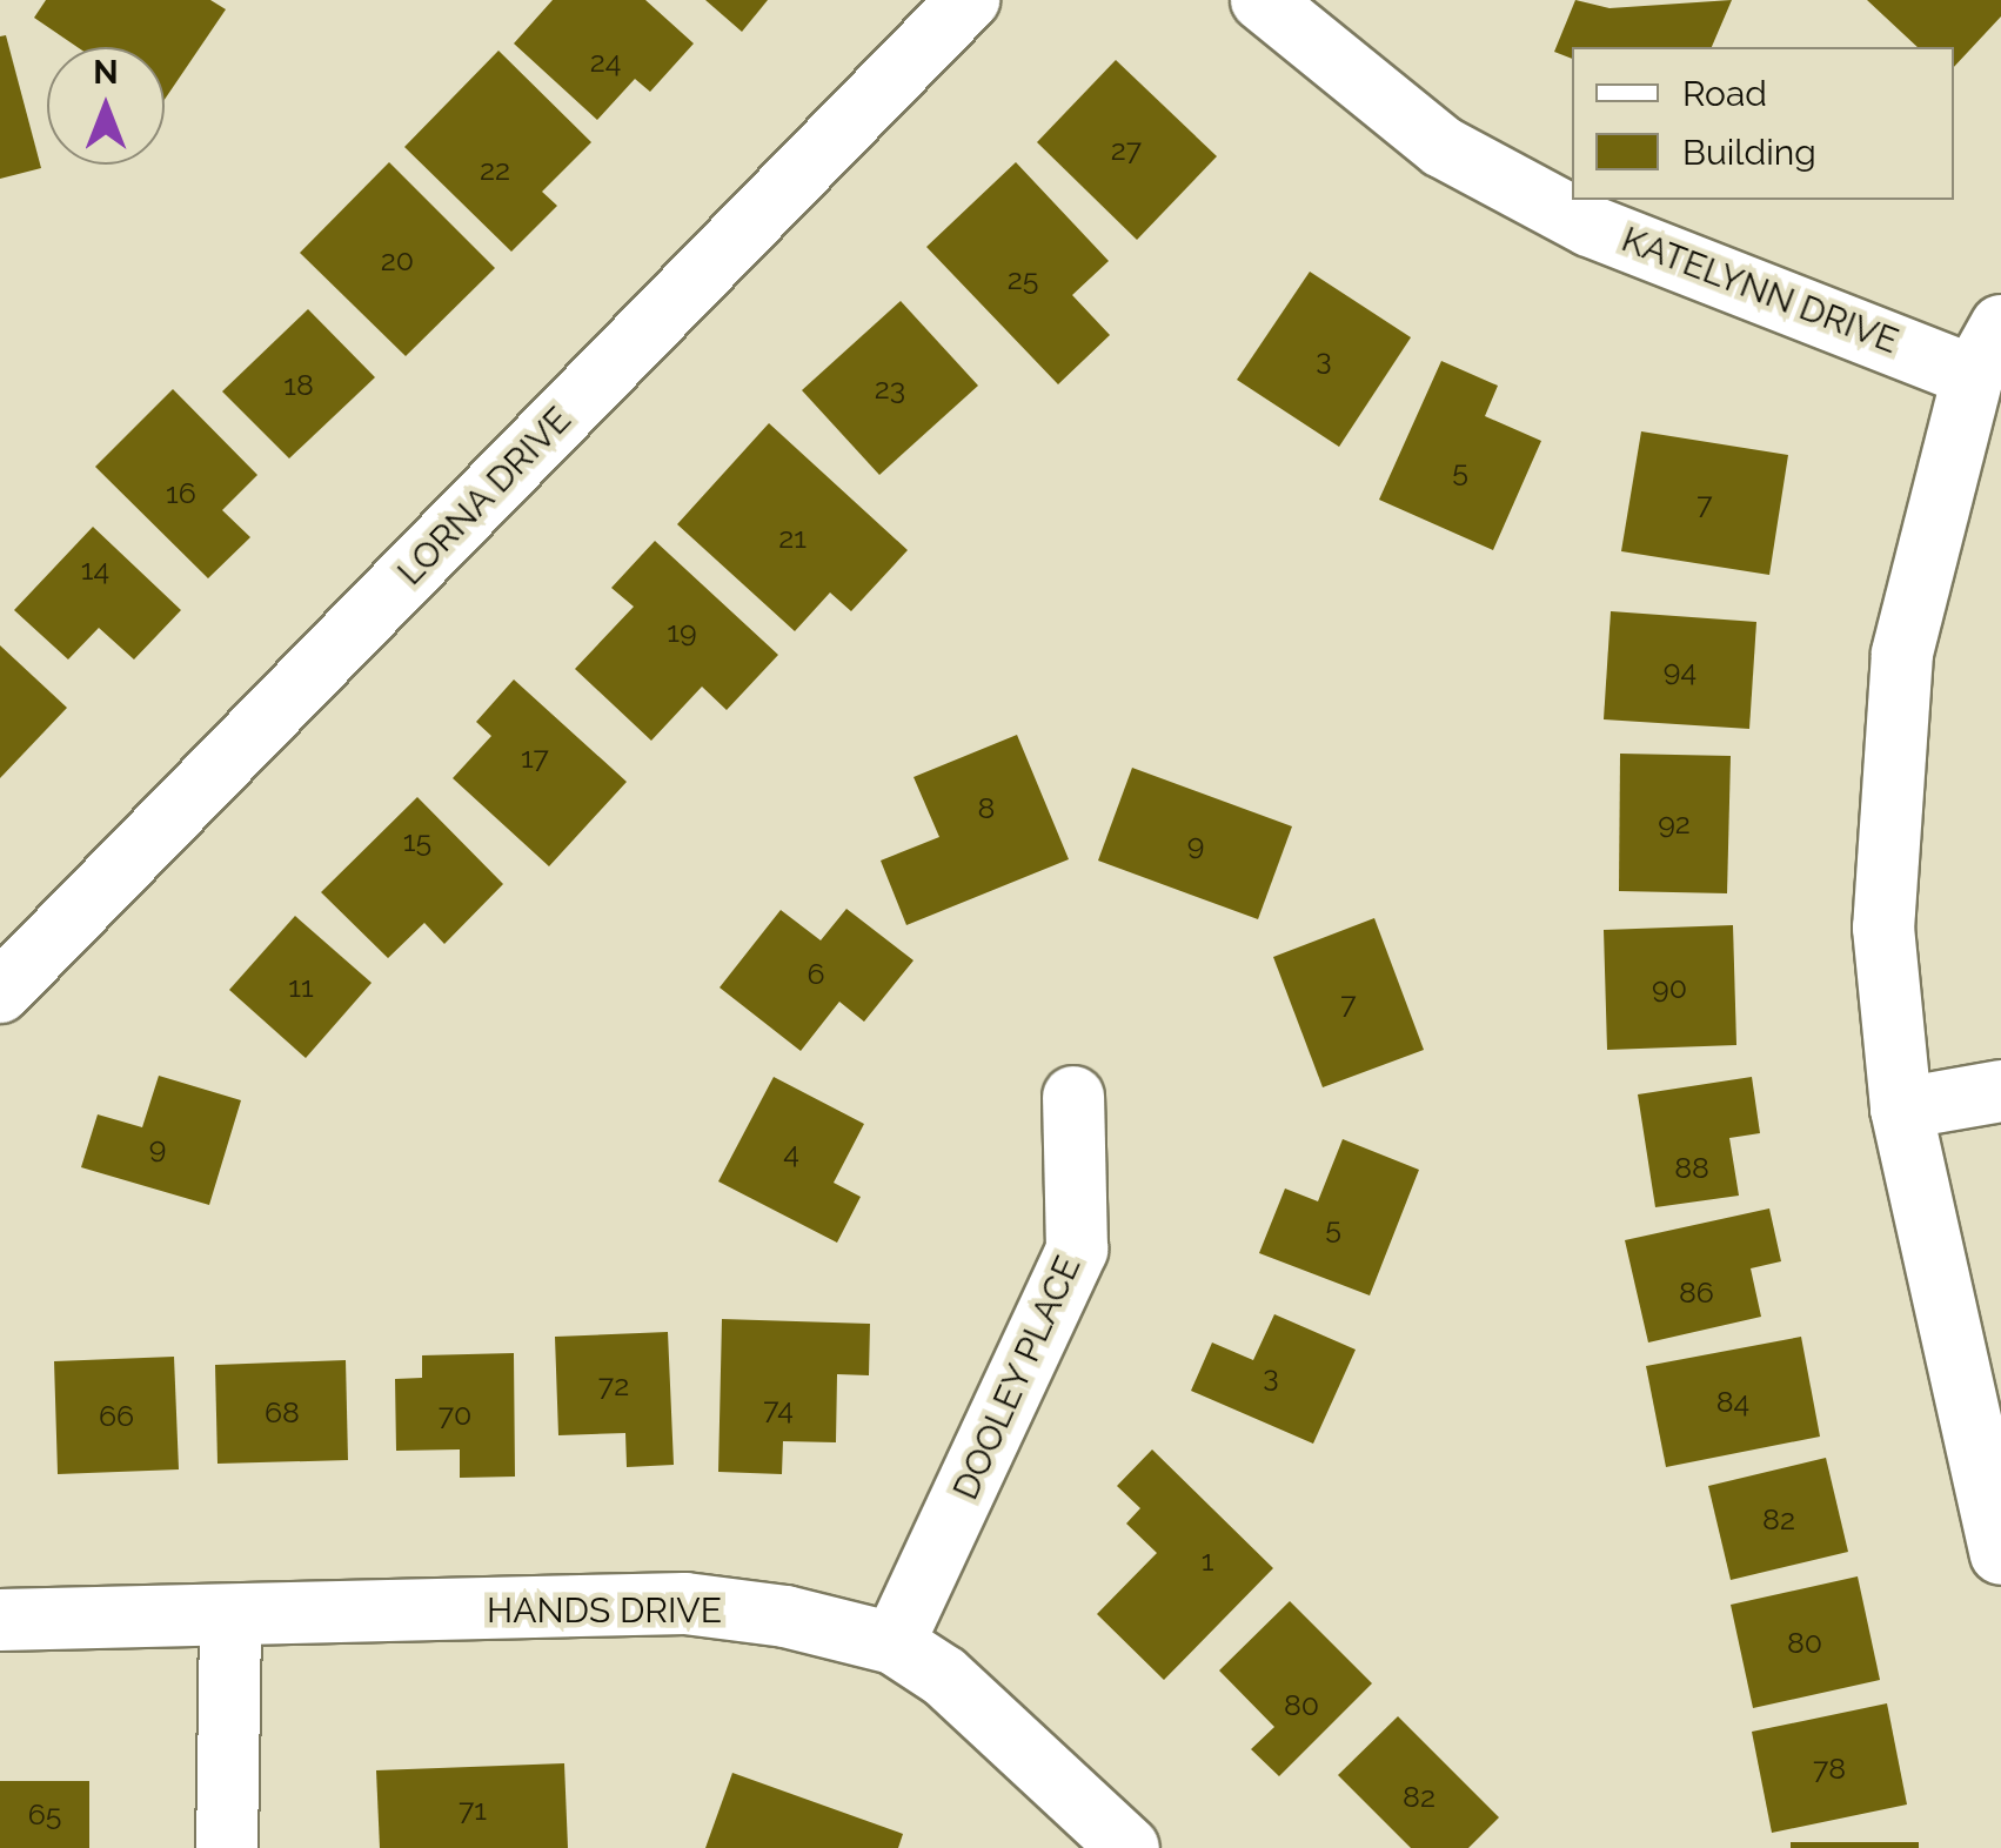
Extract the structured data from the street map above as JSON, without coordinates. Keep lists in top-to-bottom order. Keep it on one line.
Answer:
{"streets":{"street":["KATELYNN DRIVE","LORNA DRIVE","DOOLEY PLACE","HANDS DRIVE"]},"crossings":[["DOOLEY PLACE","HANDS DRIVE"]],"house_numbers":["24","27","22","20","25","3","18","23","5","16","7","21","14","19","94","17","8","92","15","9","6","11","90","7","9","4","88","5","86","3","72","84","74","68","70","66","82","1","80","80","78","82","71","65"],"legend":["Road","Building"],"north":"top"}
